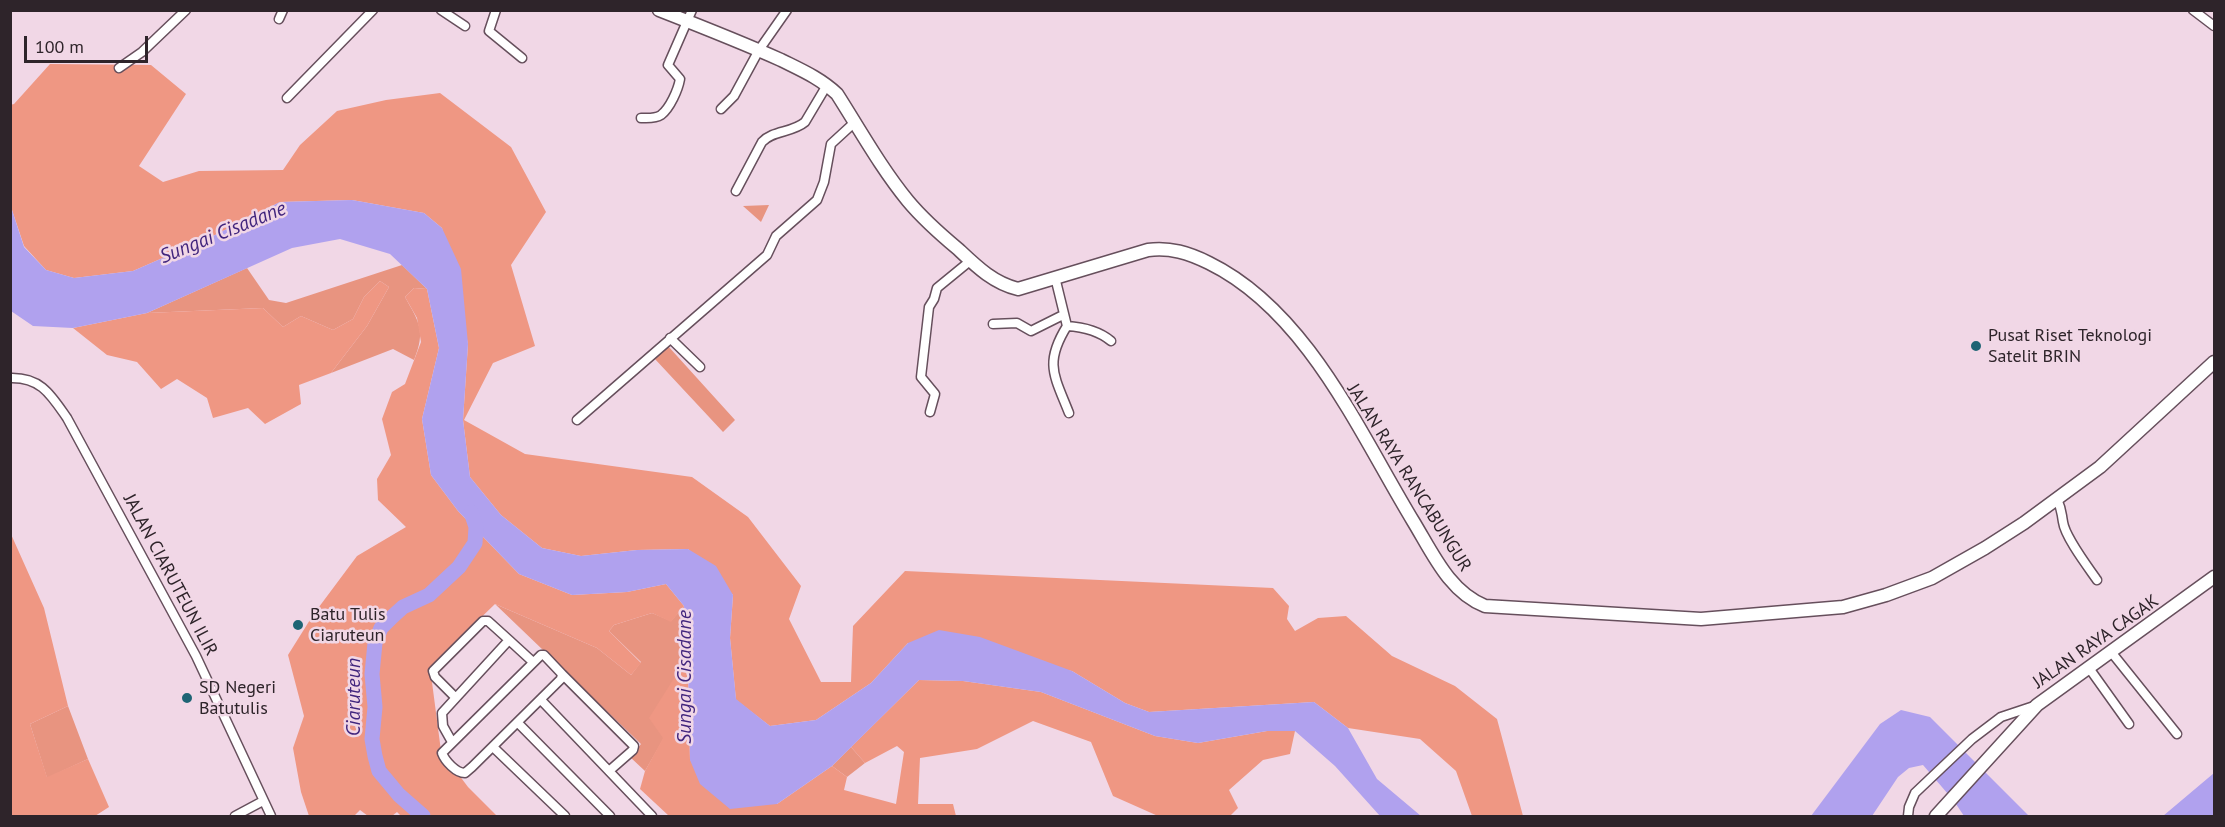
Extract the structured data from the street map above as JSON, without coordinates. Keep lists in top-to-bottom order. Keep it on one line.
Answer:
{"streets":{"main road":["JALAN RAYA RANCABUNGUR","JALAN RAYA CAGAK"],"street":["JALAN CIARUTEUN ILIR"]},"water":["Sungai Cisadane","Ciaruteun"],"places":["Pusat Riset Teknologi Satelit BRIN","Batu Tulis Ciaruteun","SD Negeri Batutulis"],"scale_bar":"100 m"}
